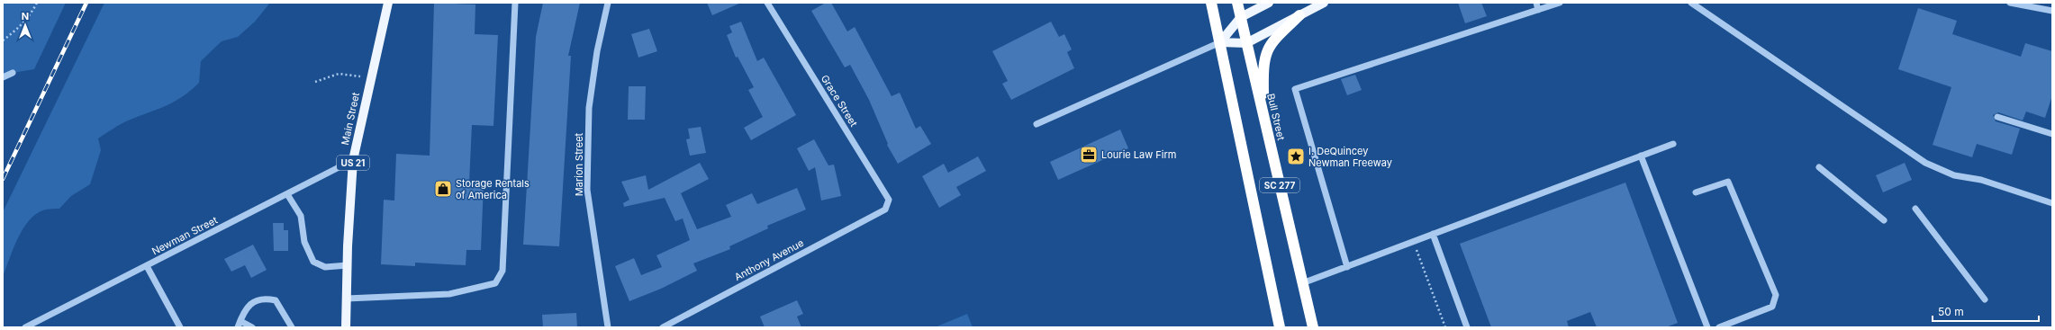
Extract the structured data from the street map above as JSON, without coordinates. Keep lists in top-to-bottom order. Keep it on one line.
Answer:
{"streets":{"highway":["Bull Street","SC 277"],"main road":["Main Street","US 21"],"street":["Grace Street","Marion Street","Newman Street","Anthony Avenue"]},"crossings":[["Grace Street","Anthony Avenue"],["Bull Street","SC 277"],["Main Street","Newman Street"]],"places":{"office":["Lourie Law Firm"],"place":["I. DeQuincey Newman Freeway"],"shop":["Storage Rentals of America"]},"scale_bar":"50 m","north":"top"}
